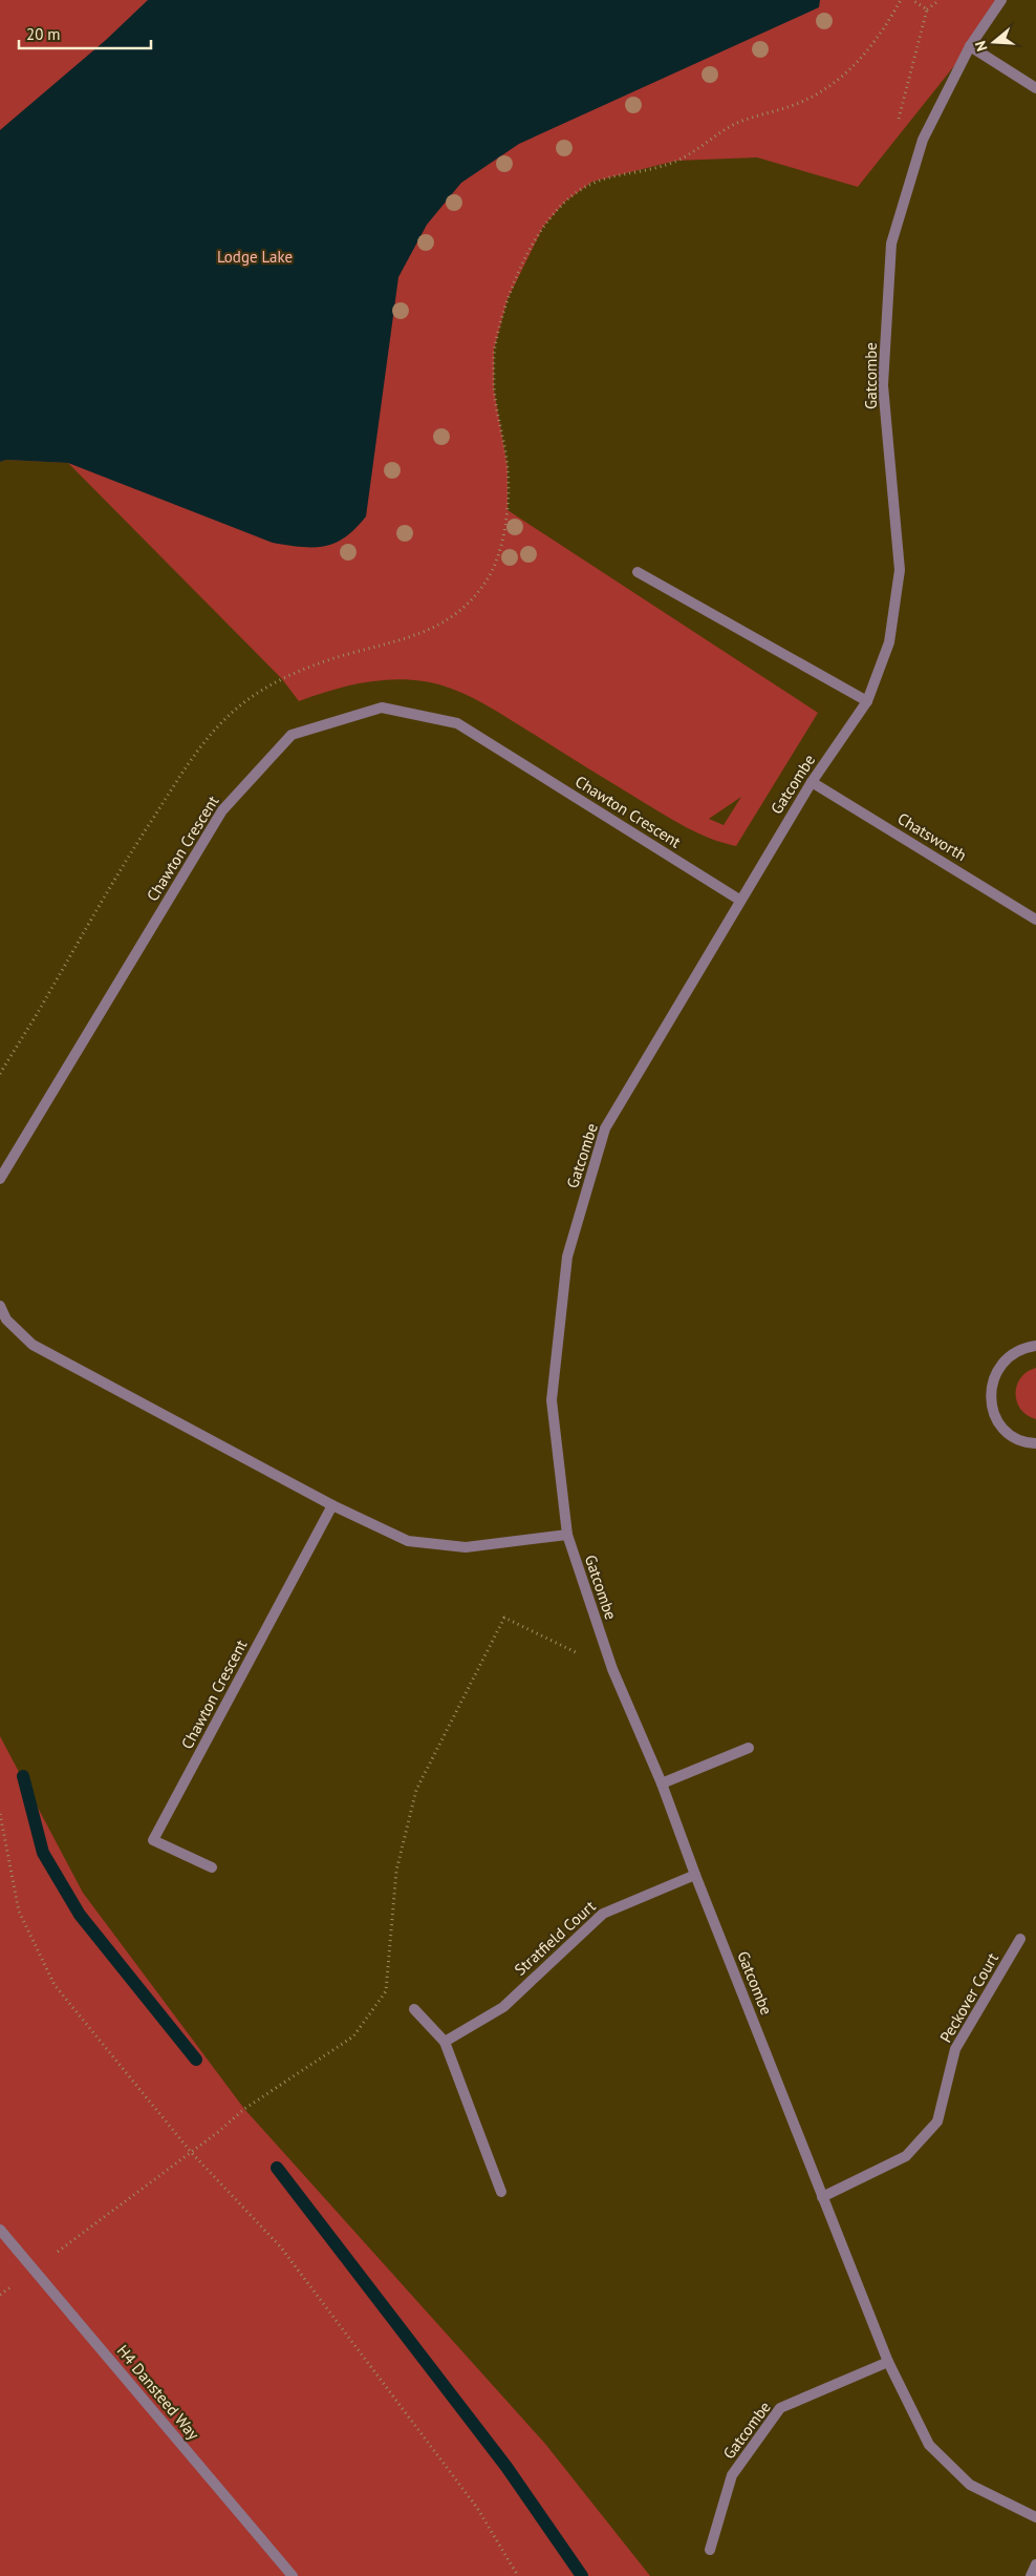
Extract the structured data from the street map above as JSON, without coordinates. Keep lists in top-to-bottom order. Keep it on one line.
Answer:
{"streets":{"street":["Gatcombe","Chawton Crescent","Chatsworth","Stratfield Court","Peckover Court","H4 Dansteed Way"]},"crossings":[["Gatcombe","Chawton Crescent"],["Gatcombe","Chatsworth"],["Gatcombe","Stratfield Court"],["Gatcombe","Peckover Court"]],"parks":["Lodge Lake"],"scale_bar":"20 m","north":"left"}
